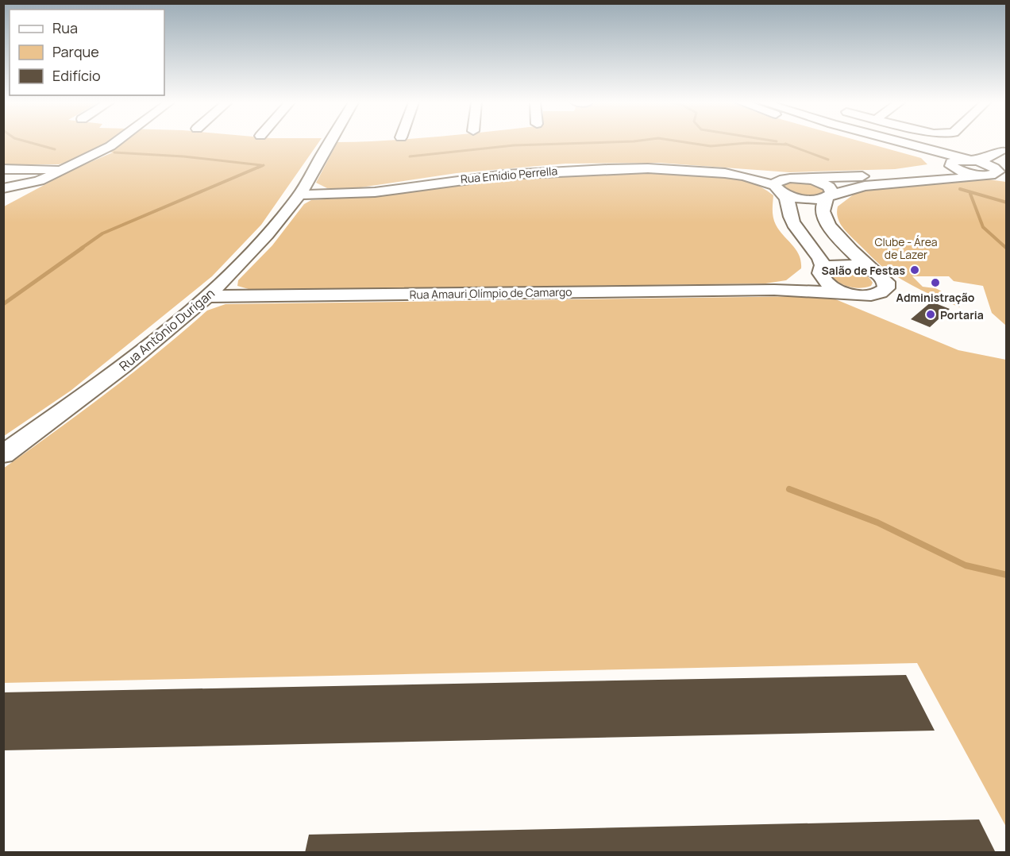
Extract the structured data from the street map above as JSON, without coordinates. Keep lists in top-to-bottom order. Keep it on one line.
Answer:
{"streets":{"street":["Rua Emídio Perrella","Rua Amauri Olímpio de Camargo","Rua Antônio Durigan"]},"crossings":[["Rua Emídio Perrella","Rua Antônio Durigan"],["Rua Amauri Olímpio de Camargo","Rua Antônio Durigan"]],"parks":["Clube - Área de Lazer"],"places":["Salão de Festas","Administração","Portaria"],"legend":["Rua","Parque","Edifício"]}
